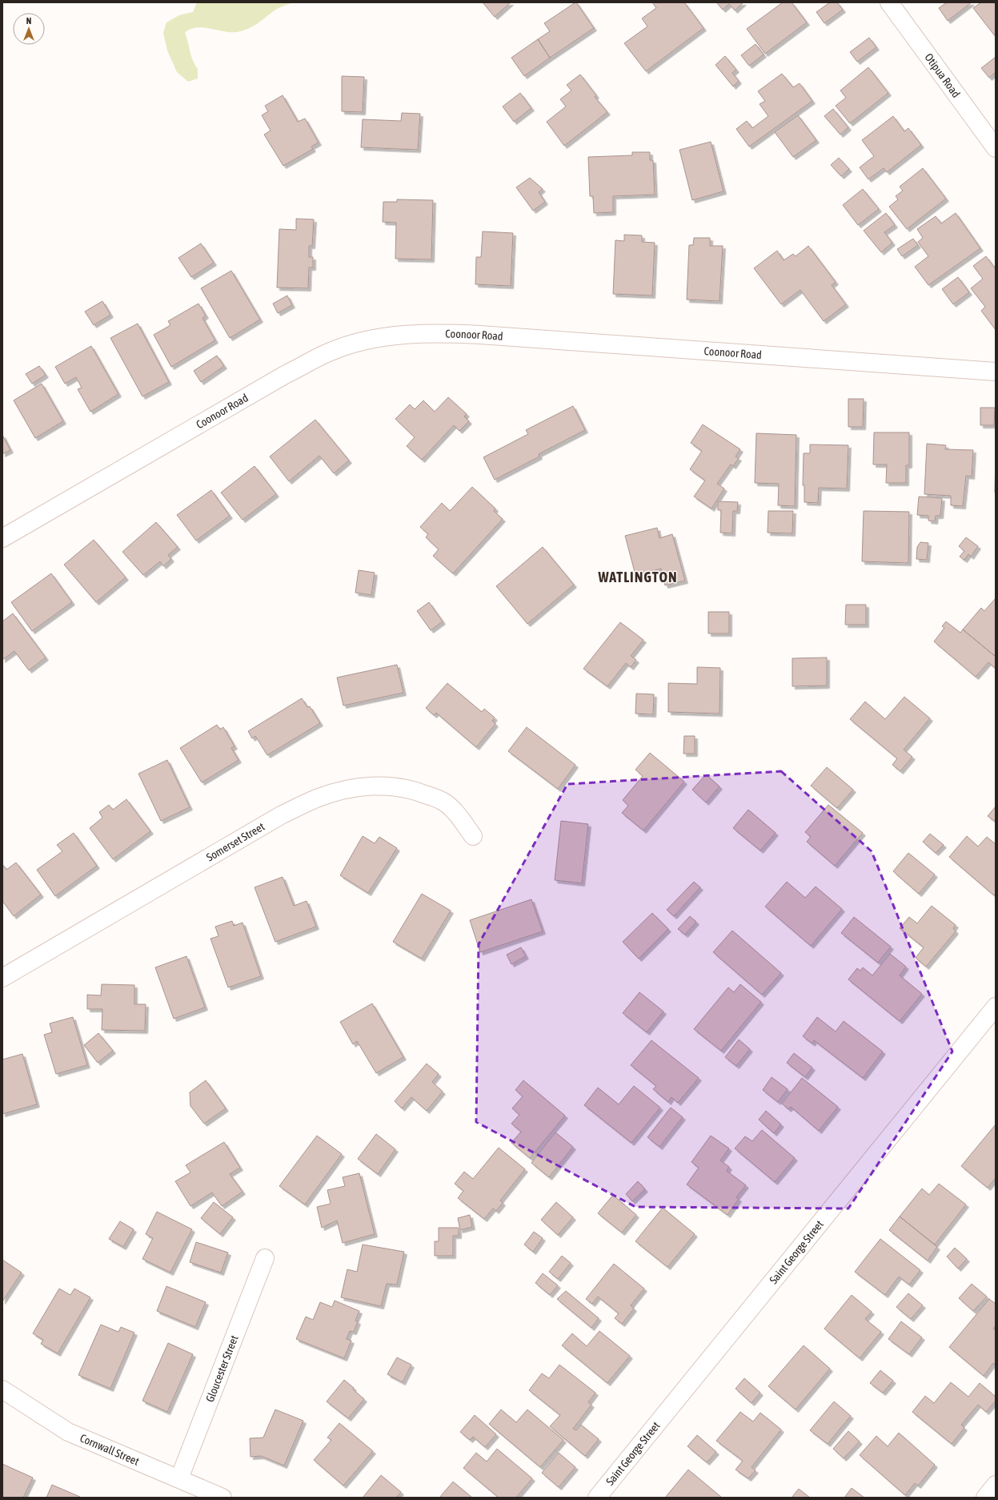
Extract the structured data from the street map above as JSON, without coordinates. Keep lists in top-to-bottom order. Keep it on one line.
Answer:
{"streets":{"street":["Otipua Road","Coonoor Road","Somerset Street","Saint George Street","Gloucester Street","Cornwall Street"]},"crossings":[["Gloucester Street","Cornwall Street"]],"districts":["WATLINGTON"],"north":"top"}
